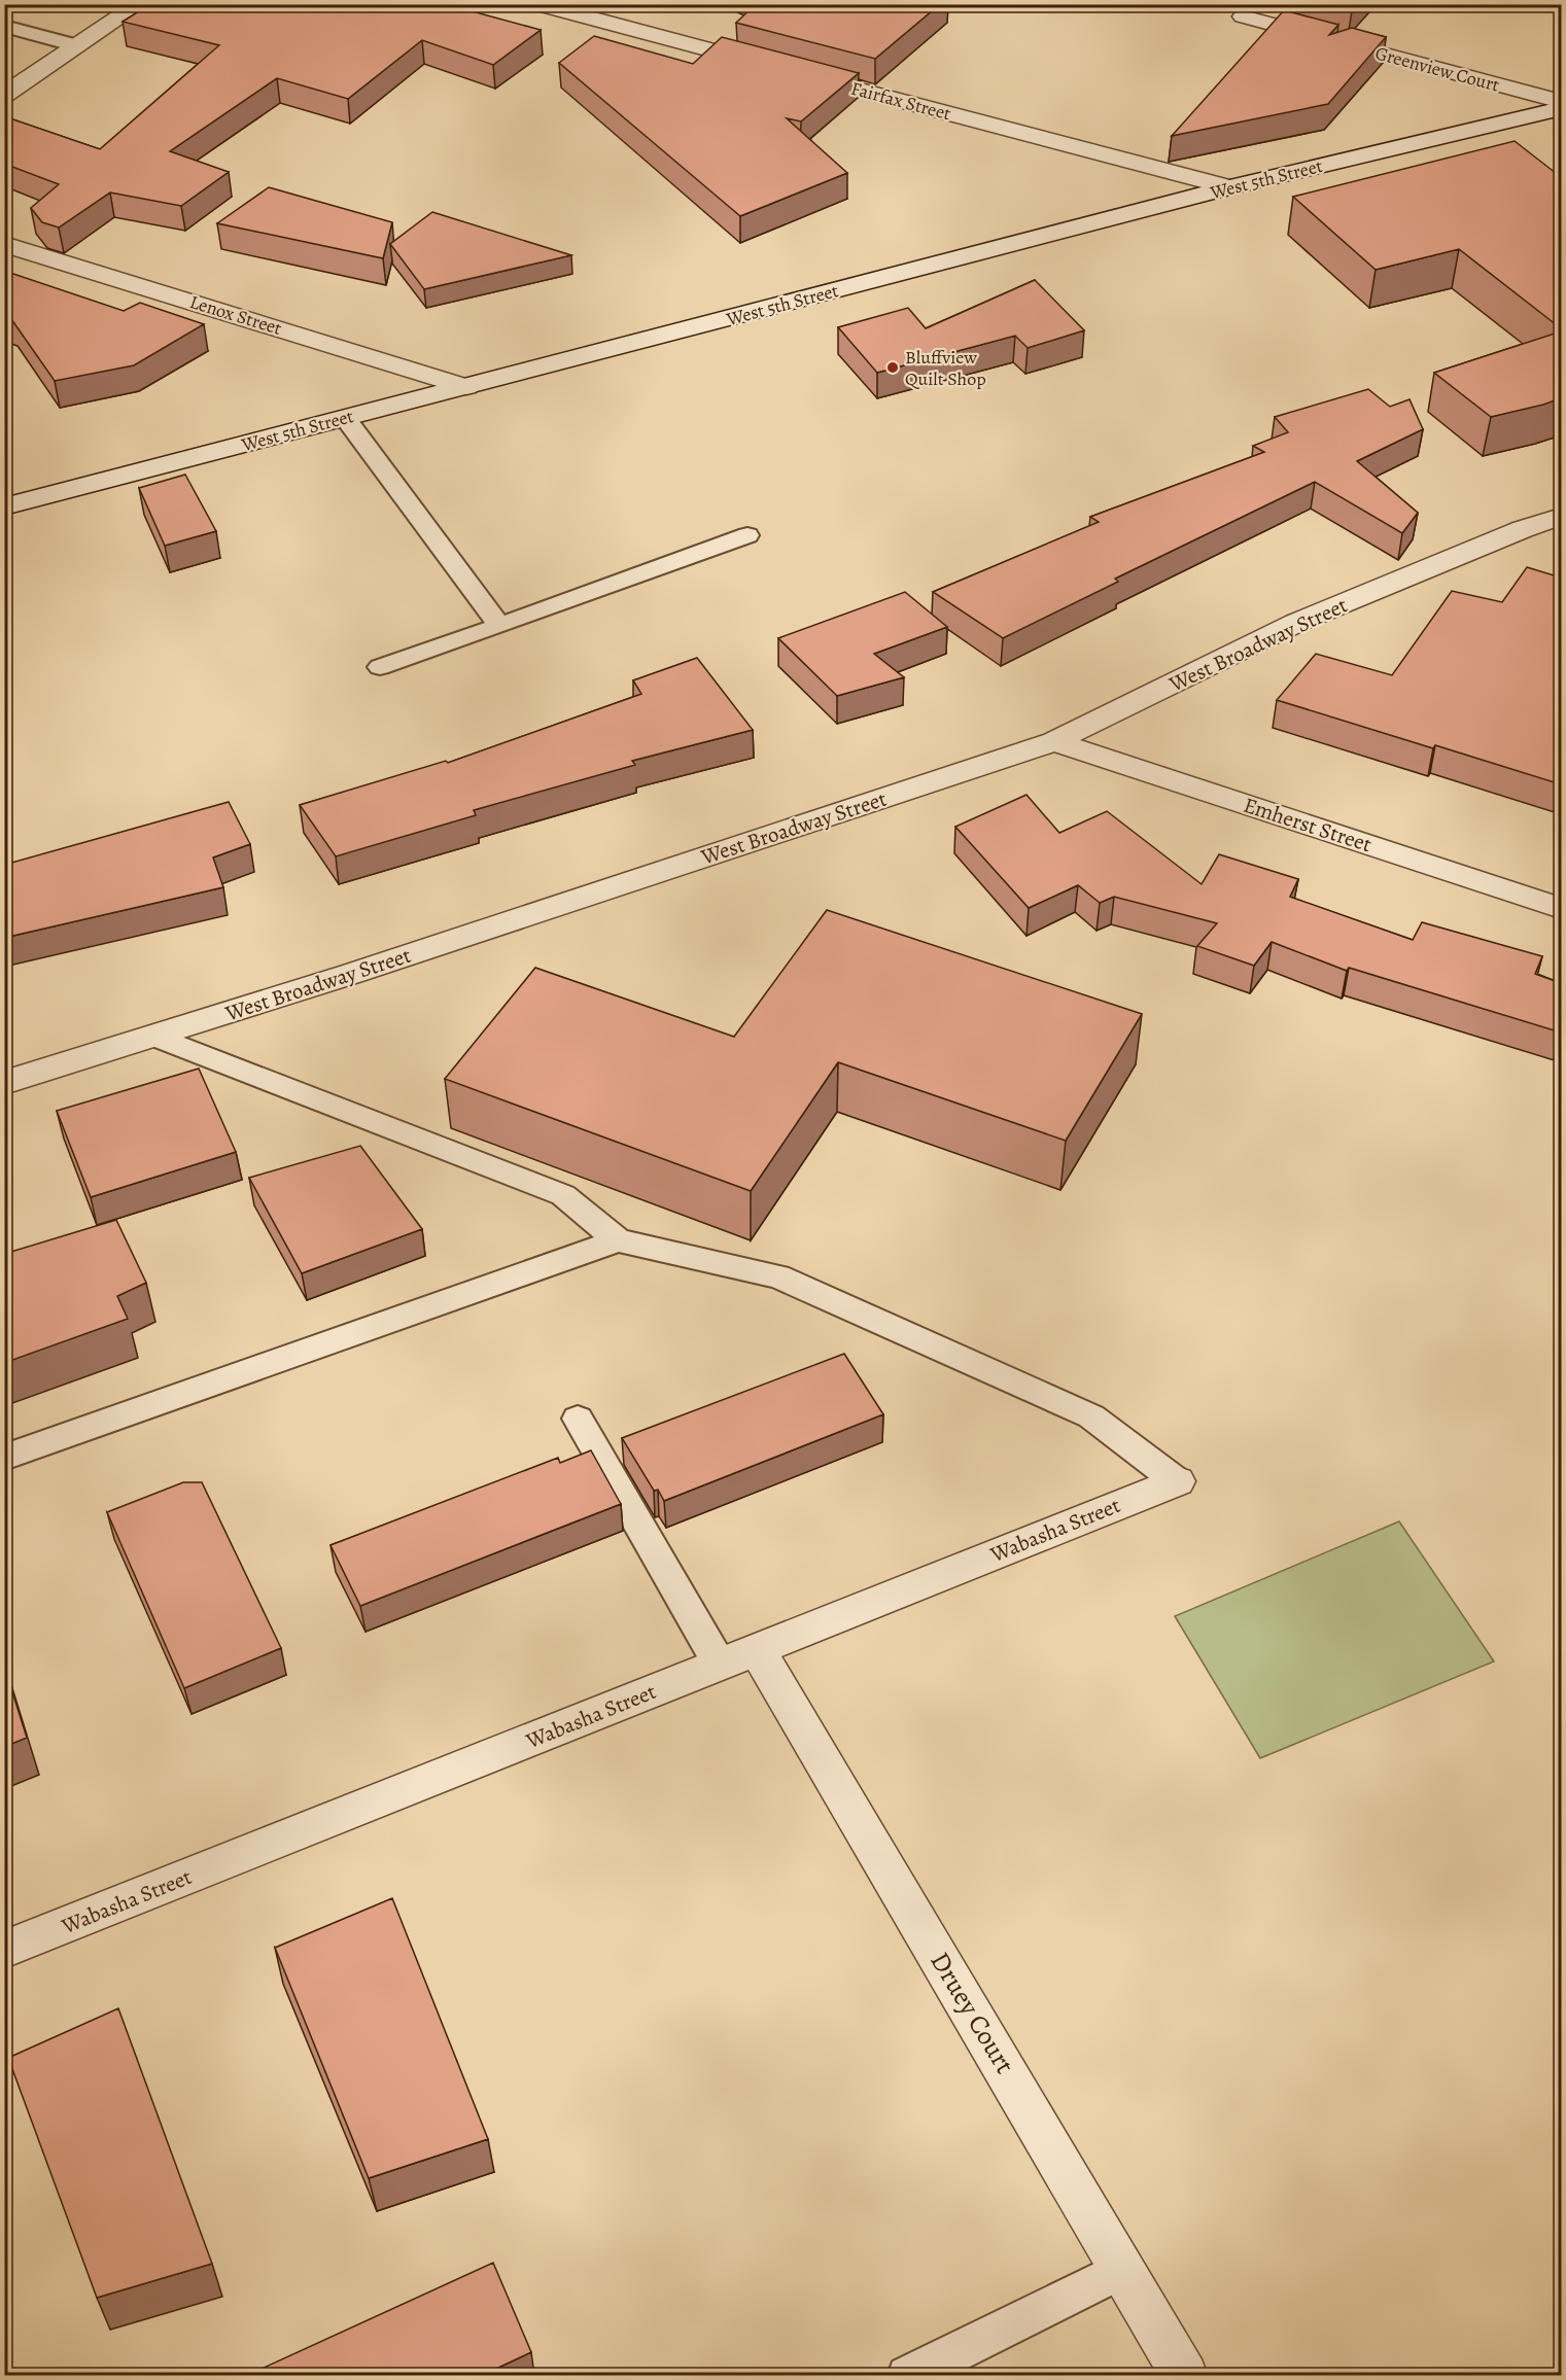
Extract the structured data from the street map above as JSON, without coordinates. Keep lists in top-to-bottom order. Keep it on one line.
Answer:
{"streets":{"street":["Greenview Court","Fairfax Street","West 5th Street","Lenox Street","West Broadway Street","Emherst Street","Wabasha Street","Druey Court"]},"crossings":[["Fairfax Street","West 5th Street"],["West 5th Street","Lenox Street"],["West Broadway Street","Emherst Street"],["Wabasha Street","Druey Court"]],"places":["Bluffview Quilt Shop"]}
